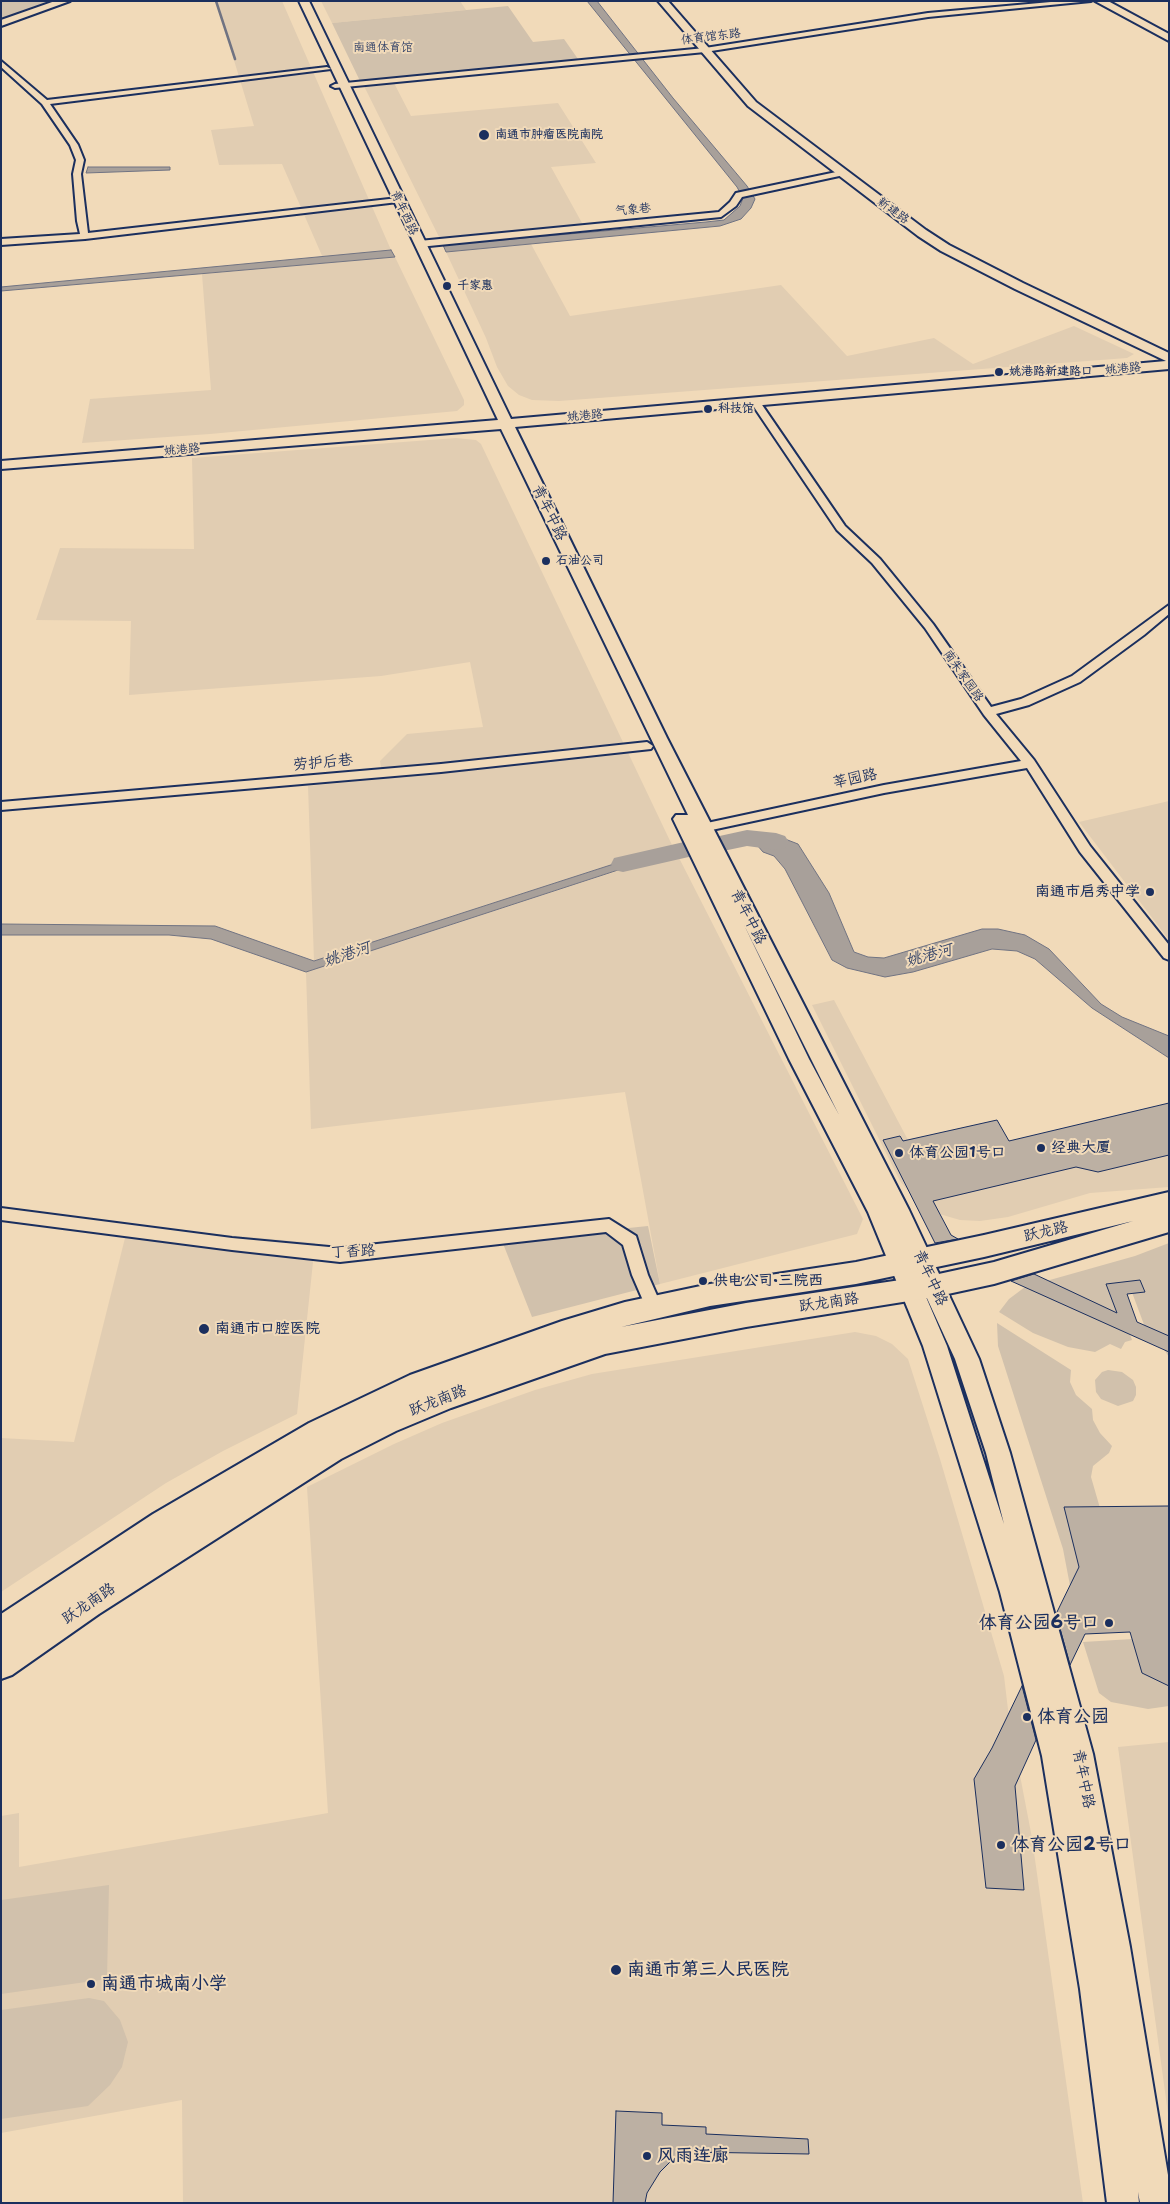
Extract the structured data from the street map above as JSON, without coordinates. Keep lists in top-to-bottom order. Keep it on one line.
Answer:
{"streets":{"main road":["新建路","青年西路","姚港路","青年中路","跃龙路","跃龙南路"],"street":["体育馆东路","气象巷","南朱家园路","劳护后巷","莘园路","丁香路"]},"crossings":[["体育馆东路","新建路"],["体育馆东路","青年西路"],["气象巷","新建路"],["气象巷","青年西路"],["新建路","姚港路"],["青年西路","姚港路"],["青年西路","青年中路"],["姚港路","青年中路"],["姚港路","南朱家园路"],["青年中路","劳护后巷"],["青年中路","莘园路"],["青年中路","跃龙路"],["青年中路","跃龙南路"],["南朱家园路","莘园路"],["跃龙路","跃龙南路"],["丁香路","跃龙南路"]],"water":["姚港河"],"parks":["南通体育馆"],"places":["南通市肿瘤医院南院","千家惠","姚港路新建路口","科技馆","石油公司","南通市启秀中学","经典大厦","体育公园1号口","供电公司·三院西","南通市口腔医院","体育公园6号口","体育公园","体育公园2号口","南通市第三人民医院","南通市城南小学","风雨连廊"]}
